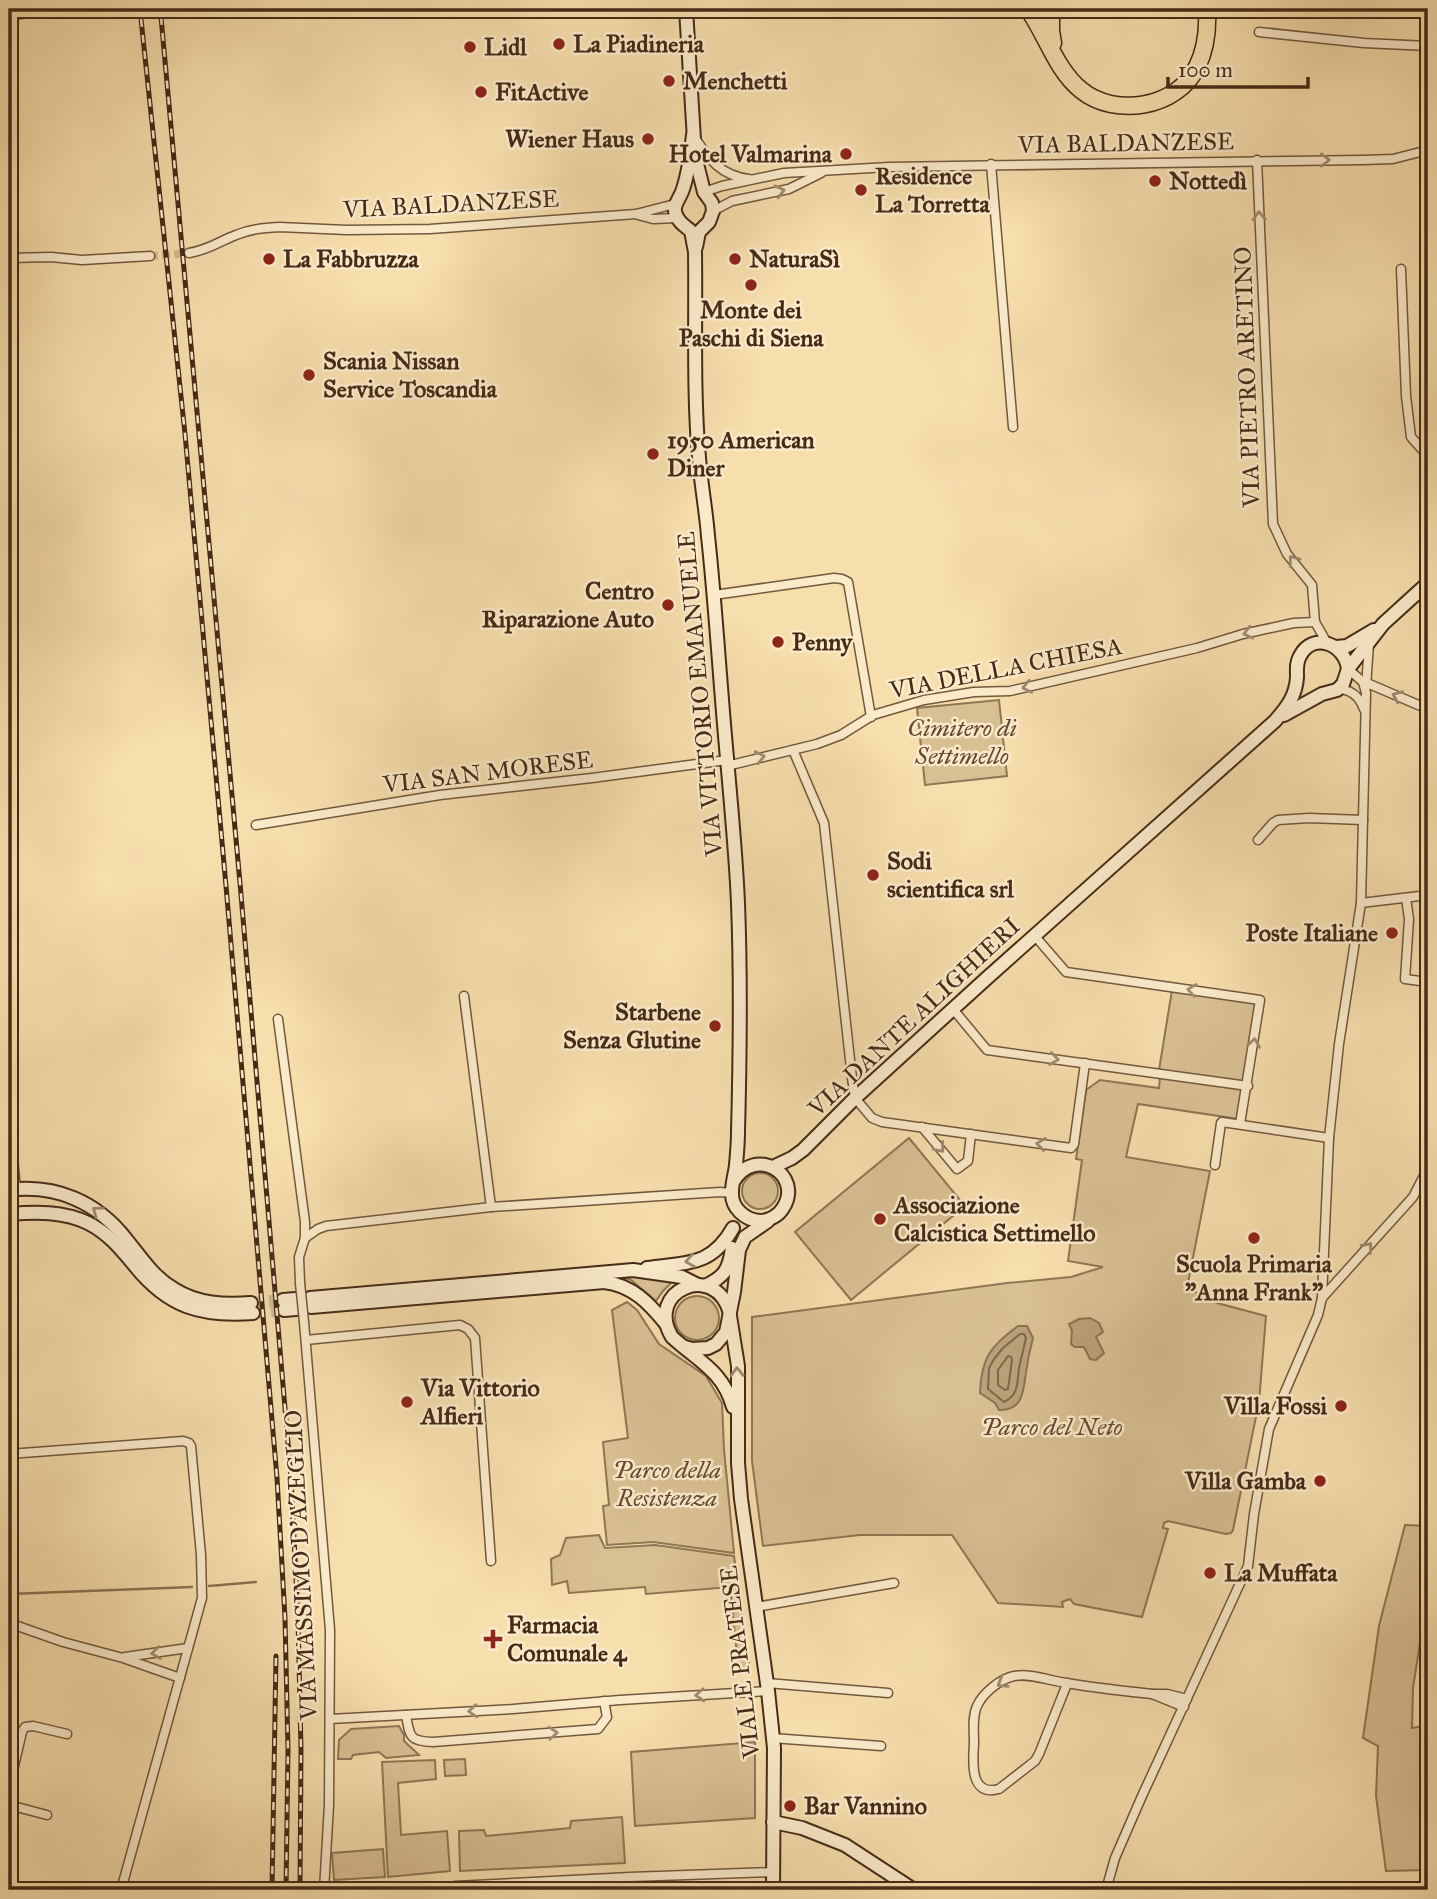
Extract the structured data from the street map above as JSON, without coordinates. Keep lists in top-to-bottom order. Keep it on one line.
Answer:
{"streets":{"main road":["VIA VITTORIO EMANUELE","VIA DANTE ALIGHIERI","VIALE PRATESE"],"street":["VIA BALDANZESE","VIA PIETRO ARETINO","VIA DELLA CHIESA","VIA SAN MORESE","VIA MASSIMO D'AZEGLIO"]},"crossings":[["VIA BALDANZESE","VIA PIETRO ARETINO"],["VIA BALDANZESE","VIA VITTORIO EMANUELE"],["VIA PIETRO ARETINO","VIA DELLA CHIESA"],["VIA DELLA CHIESA","VIA VITTORIO EMANUELE"],["VIA DELLA CHIESA","VIA SAN MORESE"],["VIA VITTORIO EMANUELE","VIA SAN MORESE"],["VIA VITTORIO EMANUELE","VIA DANTE ALIGHIERI"],["VIA VITTORIO EMANUELE","VIALE PRATESE"],["VIA DANTE ALIGHIERI","VIALE PRATESE"]],"one_way":["VIA PIETRO ARETINO"],"parks":["Cimitero di Settimello","Parco del Neto","Parco della Resistenza"],"places":{"other":["La Piadineria","Lidl","Menchetti","FitActive","Wiener Haus","Hotel Valmarina","Nottedì","Residence La Torretta","La Fabbruzza","NaturaSì","Monte dei Paschi di Siena","Scania Nissan Service Toscandia","1950 American Diner","Centro Riparazione Auto","Penny","Sodi scientifica srl","Poste Italiane","Starbene Senza Glutine","Associazione Calcistica Settimello","Scuola Primaria \"Anna Frank\"","Via Vittorio Alfieri","Villa Fossi","Villa Gamba","La Muffata","Bar Vannino"],"health":["Farmacia Comunale 4"]},"scale_bar":"100 m"}
